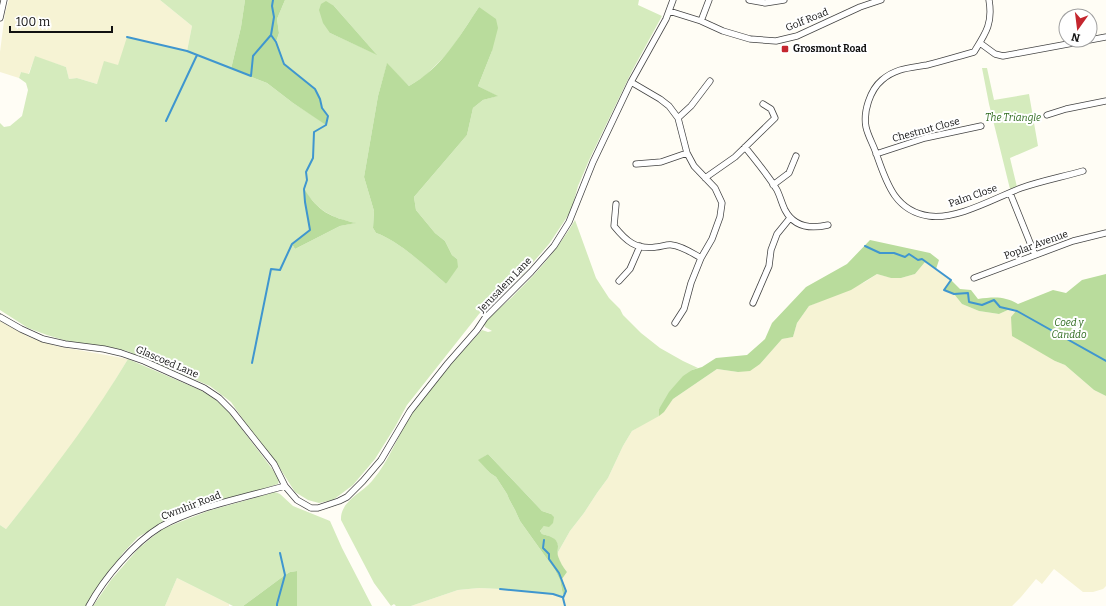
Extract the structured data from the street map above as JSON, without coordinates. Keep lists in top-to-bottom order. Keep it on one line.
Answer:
{"streets":{"street":["Golf Road","Chestnut Close","Palm Close","Poplar Avenue","Jerusalem Lane","Glascoed Lane","Cwmhir Road"]},"crossings":[["Golf Road","Jerusalem Lane"],["Chestnut Close","Palm Close"],["Jerusalem Lane","Glascoed Lane"],["Jerusalem Lane","Cwmhir Road"],["Glascoed Lane","Cwmhir Road"]],"parks":["The Triangle","Coed y Canddo"],"places":{"transit":["Grosmont Road"]},"scale_bar":"100 m","north":"bottom"}
